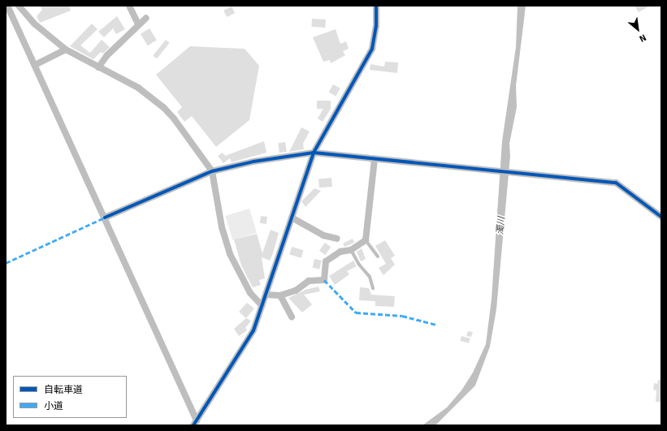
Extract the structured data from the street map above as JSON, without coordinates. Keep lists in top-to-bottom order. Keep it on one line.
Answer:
{"water":["濁川"],"legend":["自転車道","小道"],"north":"bottom right"}
